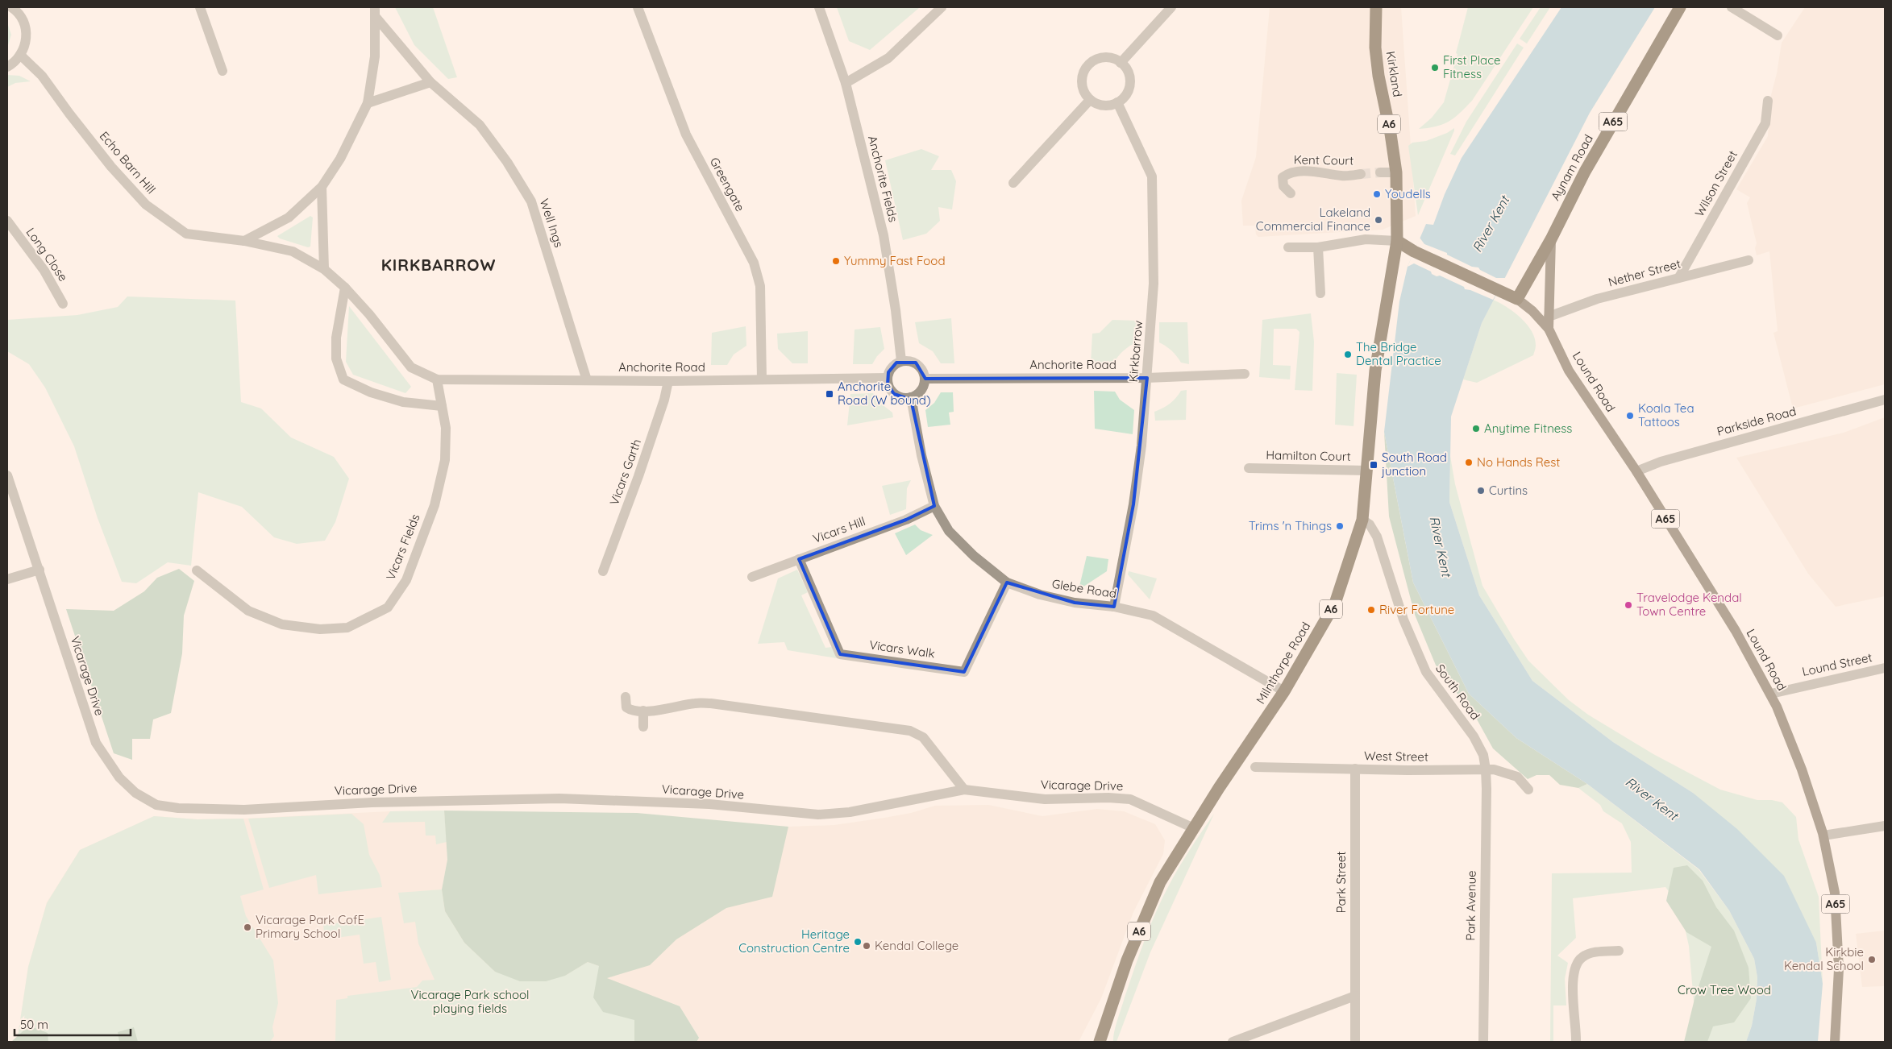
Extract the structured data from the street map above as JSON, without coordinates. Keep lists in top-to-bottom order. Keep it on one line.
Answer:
{"streets":{"highway":["Kirkland","A65","A6","Aynam Road","Milnthorpe Road"],"main road":["Lound Road"],"street":["Kent Court","Echo Barn Hill","Anchorite Fields","Wilson Street","Greengate","Well Ings","Long Close","Nether Street","Kirkbarrow","Anchorite Road","Parkside Road","Hamilton Court","Vicars Garth","Vicars Hill","Vicars Fields","Glebe Road","Vicars Walk","Lound Street","Vicarage Drive","South Road","West Street","Park Street","Park Avenue"]},"crossings":[["Kirkland","A65"],["Kirkland","Milnthorpe Road"],["A65","Aynam Road"],["A65","Lound Road"],["A65","Milnthorpe Road"],["Echo Barn Hill","Anchorite Road"],["Echo Barn Hill","Vicars Fields"],["Aynam Road","Nether Street"],["Aynam Road","Lound Road"],["Anchorite Fields","Anchorite Road"],["Anchorite Fields","Glebe Road"],["Wilson Street","Nether Street"],["Greengate","Anchorite Road"],["Well Ings","Anchorite Road"],["Kirkbarrow","Anchorite Road"],["Kirkbarrow","Glebe Road"],["Anchorite Road","Vicars Garth"],["Anchorite Road","Vicars Fields"],["Anchorite Road","Glebe Road"],["Lound Road","Parkside Road"],["Lound Road","Lound Street"],["Hamilton Court","Milnthorpe Road"],["Vicars Hill","Glebe Road"],["Vicars Hill","Vicars Walk"],["Glebe Road","Vicars Walk"],["Glebe Road","Milnthorpe Road"],["Milnthorpe Road","Vicarage Drive"],["Milnthorpe Road","South Road"],["South Road","West Street"],["South Road","Park Avenue"],["West Street","Park Street"],["West Street","Park Avenue"]],"districts":["KIRKBARROW"],"water":["River Kent"],"parks":["Crow Tree Wood","Vicarage Park school playing fields"],"places":{"other":["First Place Fitness","Youdells","Lakeland Commercial Finance","Yummy Fast Food","The Bridge Dental Practice","Koala Tea Tattoos","Anytime Fitness","No Hands Rest","Curtins","Trims 'n Things","Travelodge Kendal Town Centre","River Fortune","Vicarage Park CofE Primary School","Heritage Construction Centre","Kendal College","Kirkbie Kendal School"],"transit":["Anchorite Road (W bound)","South Road junction"]},"scale_bar":"50 m"}
